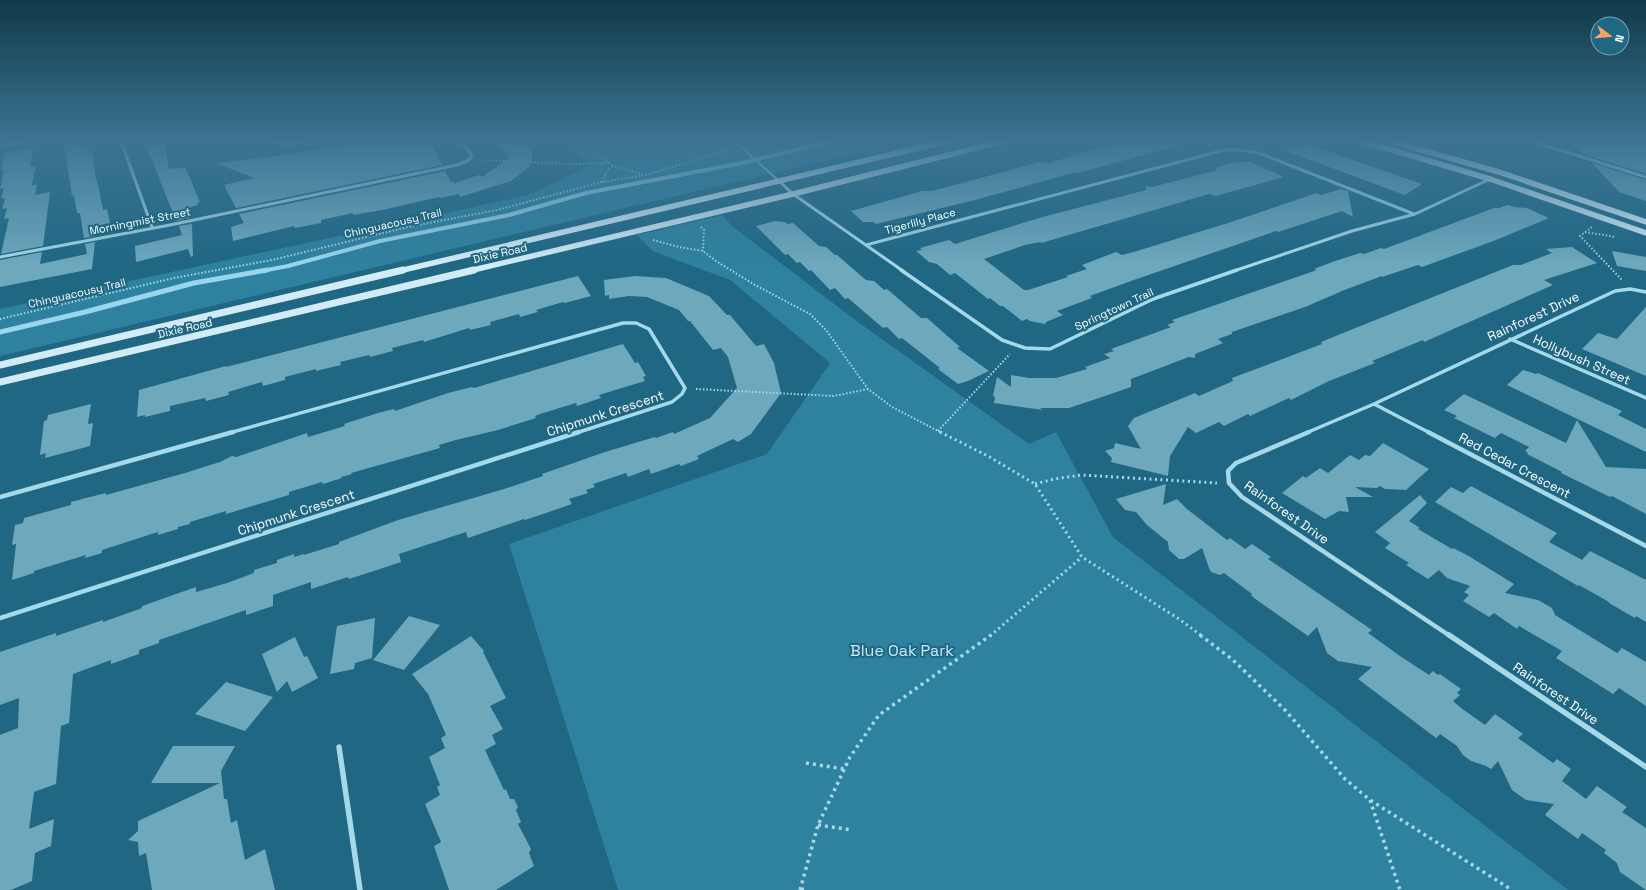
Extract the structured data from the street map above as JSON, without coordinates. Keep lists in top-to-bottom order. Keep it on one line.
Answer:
{"streets":{"main road":["Dixie Road"],"street":["Morningmist Street","Tigerlily Place","Springtown Trail","Rainforest Drive","Hollybush Street","Chipmunk Crescent","Red Cedar Crescent"],"path":["Chinguacousy Trail"]},"crossings":[["Tigerlily Place","Springtown Trail"],["Dixie Road","Springtown Trail"],["Rainforest Drive","Hollybush Street"],["Rainforest Drive","Red Cedar Crescent"]],"parks":["Blue Oak Park"],"north":"right"}
